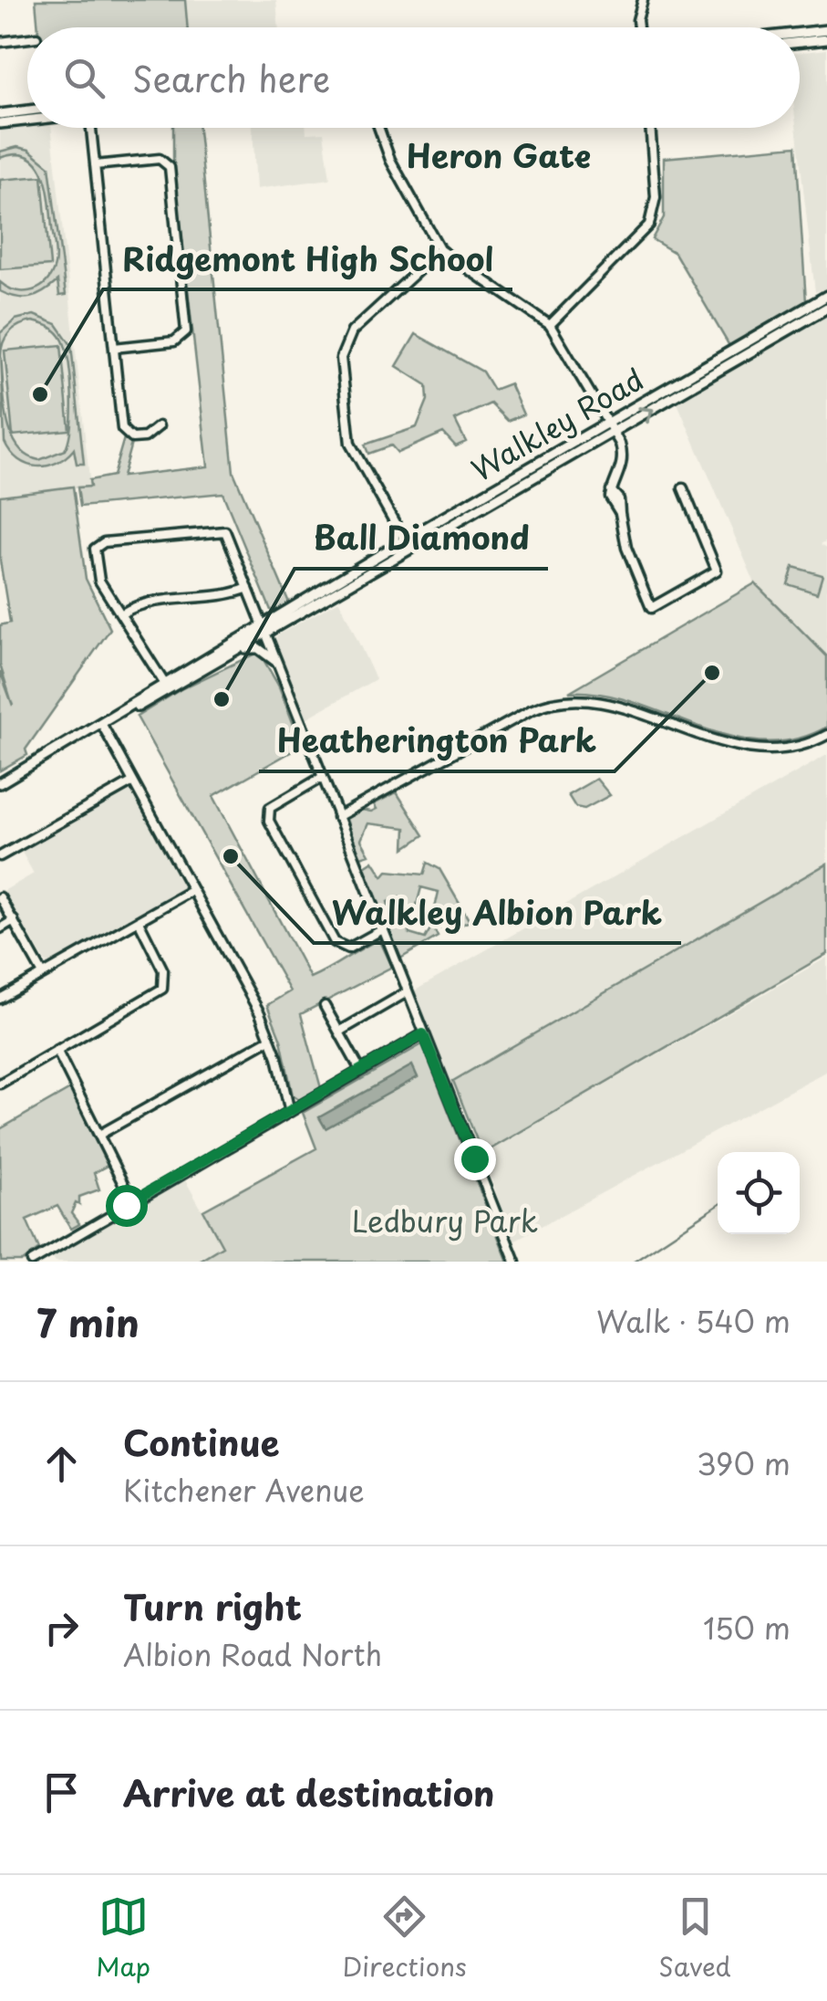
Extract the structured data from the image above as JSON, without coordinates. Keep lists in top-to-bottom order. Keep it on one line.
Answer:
{"streets":{"main road":["Walkley Road"]},"districts":["Heron Gate"],"parks":["Ledbury Park"],"places":["Ridgemont High School","Heatherington Park","Ball Diamond","Walkley Albion Park"],"page":{"search":"Search here","heading":["7 min","Walk · 540 m"],"list":[["Continue","Kitchener Avenue","390 m"],["Turn right","Albion Road North","150 m"],"Arrive at destination"],"nav":["Map","Directions","Saved"]}}
